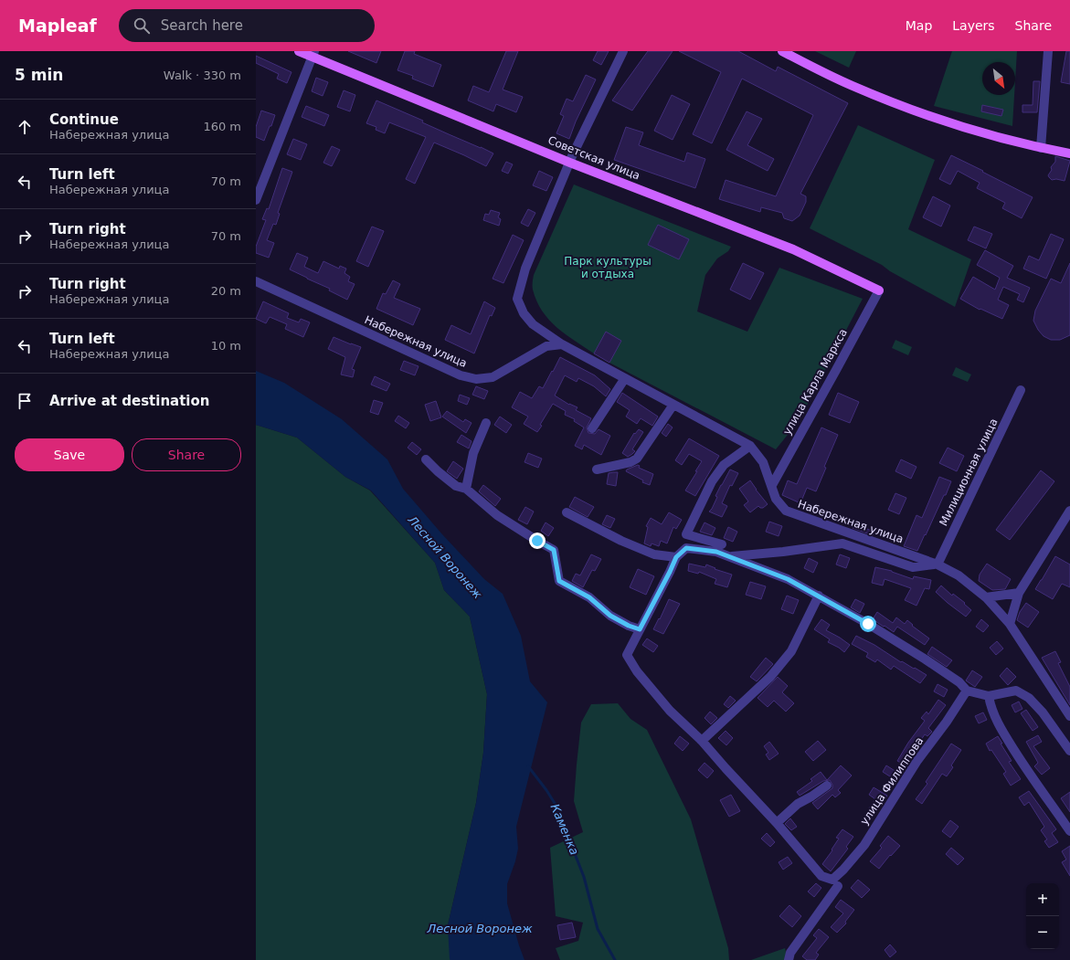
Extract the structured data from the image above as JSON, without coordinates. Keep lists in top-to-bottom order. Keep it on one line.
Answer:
{"streets":{"main road":["Советская улица"],"street":["Набережная улица","улица Карла Маркса","Милиционная улица","улица Филиппова"]},"crossings":[["Советская улица","улица Карла Маркса"],["Набережная улица","улица Карла Маркса"],["Набережная улица","Милиционная улица"],["Набережная улица","улица Филиппова"]],"water":["Лесной Воронеж","Каменка"],"parks":["Парк культуры и отдыха"],"north":"bottom right","page":{"header":"Mapleaf","search":"Search here","nav":["Map","Layers","Share"],"heading":["5 min","Walk · 330 m"],"list":[["Continue","Набережная улица","160 m"],["Turn left","Набережная улица","70 m"],["Turn right","Набережная улица","70 m"],["Turn right","Набережная улица","20 m"],["Turn left","Набережная улица","10 m"],"Arrive at destination"],"buttons":["Save","Share"],"map_buttons":["+","−"]}}
